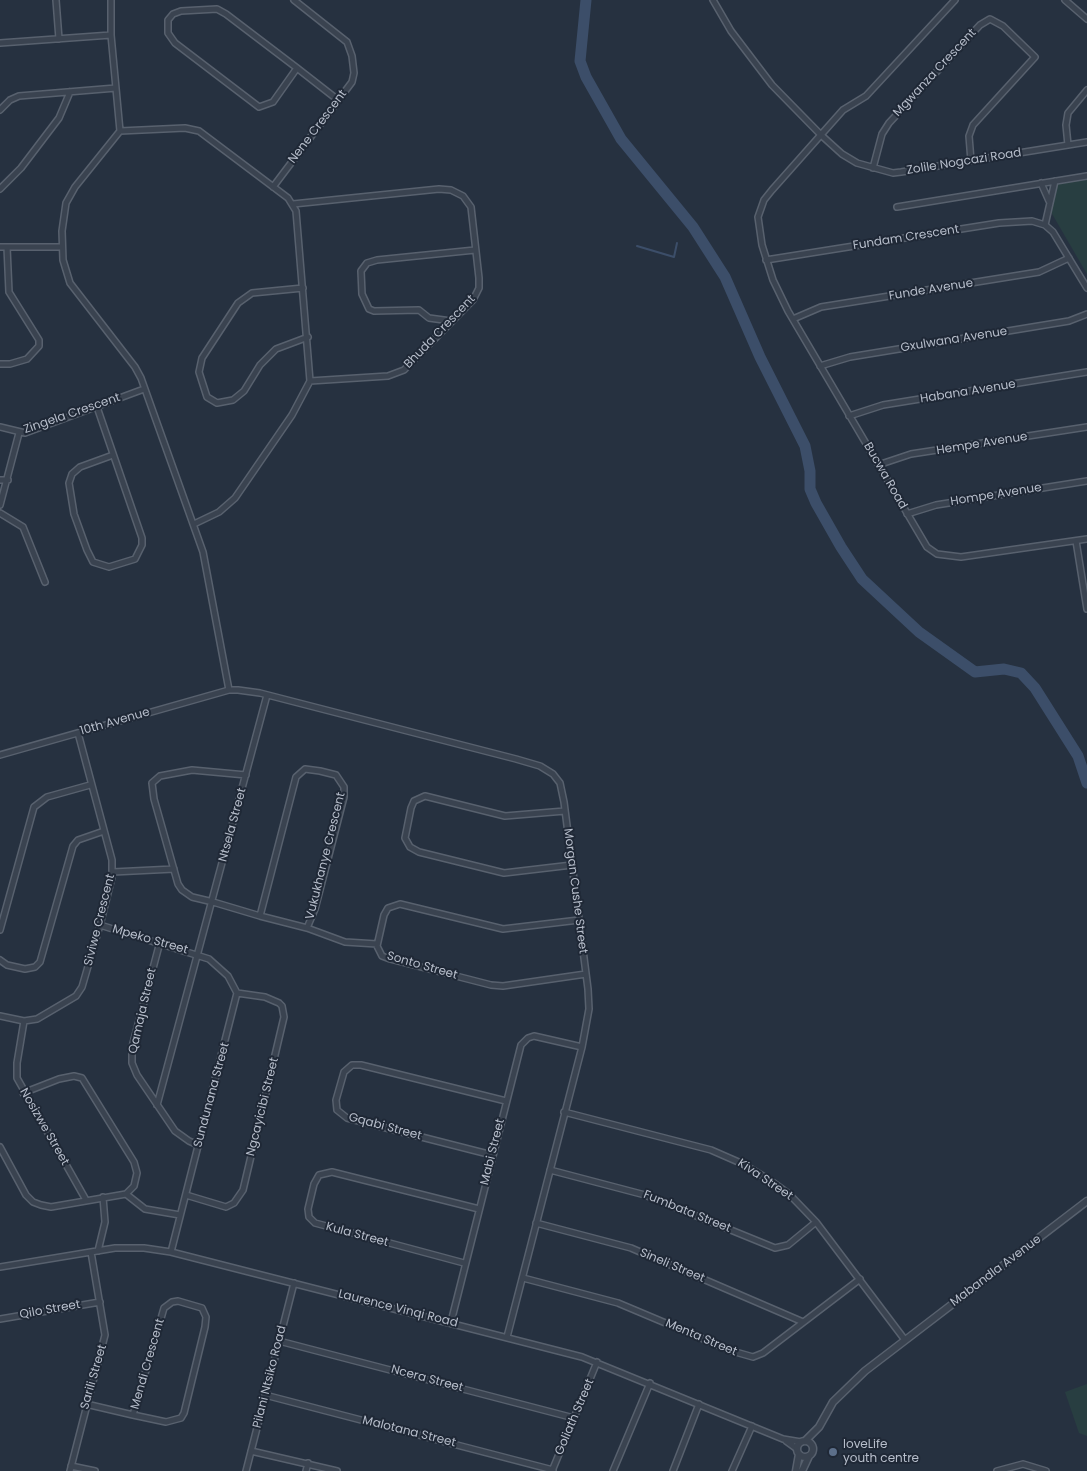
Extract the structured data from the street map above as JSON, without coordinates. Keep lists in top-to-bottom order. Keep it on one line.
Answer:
{"streets":{"street":["Mgwanza Crescent","Nene Crescent","Zolile Nogcazi Road","Fundam Crescent","Funde Avenue","Bhuda Crescent","Gxulwana Avenue","Habana Avenue","Zingela Crescent","Hempe Avenue","Bucwa Road","Hompe Avenue","10th Avenue","Ntsela Street","Vukukhanye Crescent","Morgan Cushe Street","Siviwe Crescent","Mpeko Street","Sonto Street","Qamaja Street","Sundunana Street","Ngcayicibi Street","Nosizwe Street","Gqabi Street","Mabi Street","Kiva Street","Fumbata Street","Kula Street","Sineli Street","Mabandla Avenue","Laurence Vinqi Road","Qilo Street","Menta Street","Mendi Crescent","Sarili Street","Pilani Ntsiko Road","Ncera Street","Goliath Street","Malotana Street"]},"crossings":[["Mgwanza Crescent","Zolile Nogcazi Road"],["Zolile Nogcazi Road","Bucwa Road"],["Fundam Crescent","Bucwa Road"],["Funde Avenue","Bucwa Road"],["Gxulwana Avenue","Bucwa Road"],["Habana Avenue","Bucwa Road"],["Hempe Avenue","Bucwa Road"],["Bucwa Road","Hompe Avenue"],["10th Avenue","Morgan Cushe Street"],["10th Avenue","Siviwe Crescent"],["Ntsela Street","Vukukhanye Crescent"],["Ntsela Street","Morgan Cushe Street"],["Ntsela Street","Mpeko Street"],["Ntsela Street","Qamaja Street"],["Morgan Cushe Street","Sonto Street"],["Morgan Cushe Street","Mabi Street"],["Morgan Cushe Street","Kiva Street"],["Morgan Cushe Street","Fumbata Street"],["Morgan Cushe Street","Sineli Street"],["Morgan Cushe Street","Laurence Vinqi Road"],["Morgan Cushe Street","Menta Street"],["Siviwe Crescent","Mpeko Street"],["Siviwe Crescent","Nosizwe Street"],["Mpeko Street","Qamaja Street"],["Qamaja Street","Sundunana Street"],["Sundunana Street","Ngcayicibi Street"],["Sundunana Street","Laurence Vinqi Road"],["Gqabi Street","Mabi Street"],["Mabi Street","Kula Street"],["Mabi Street","Laurence Vinqi Road"],["Kiva Street","Fumbata Street"],["Kiva Street","Mabandla Avenue"],["Kiva Street","Menta Street"],["Sineli Street","Menta Street"],["Laurence Vinqi Road","Sarili Street"],["Laurence Vinqi Road","Pilani Ntsiko Road"],["Laurence Vinqi Road","Goliath Street"],["Qilo Street","Sarili Street"],["Mendi Crescent","Sarili Street"],["Pilani Ntsiko Road","Ncera Street"],["Pilani Ntsiko Road","Malotana Street"],["Ncera Street","Goliath Street"],["Goliath Street","Malotana Street"]],"places":["loveLife youth centre"]}
